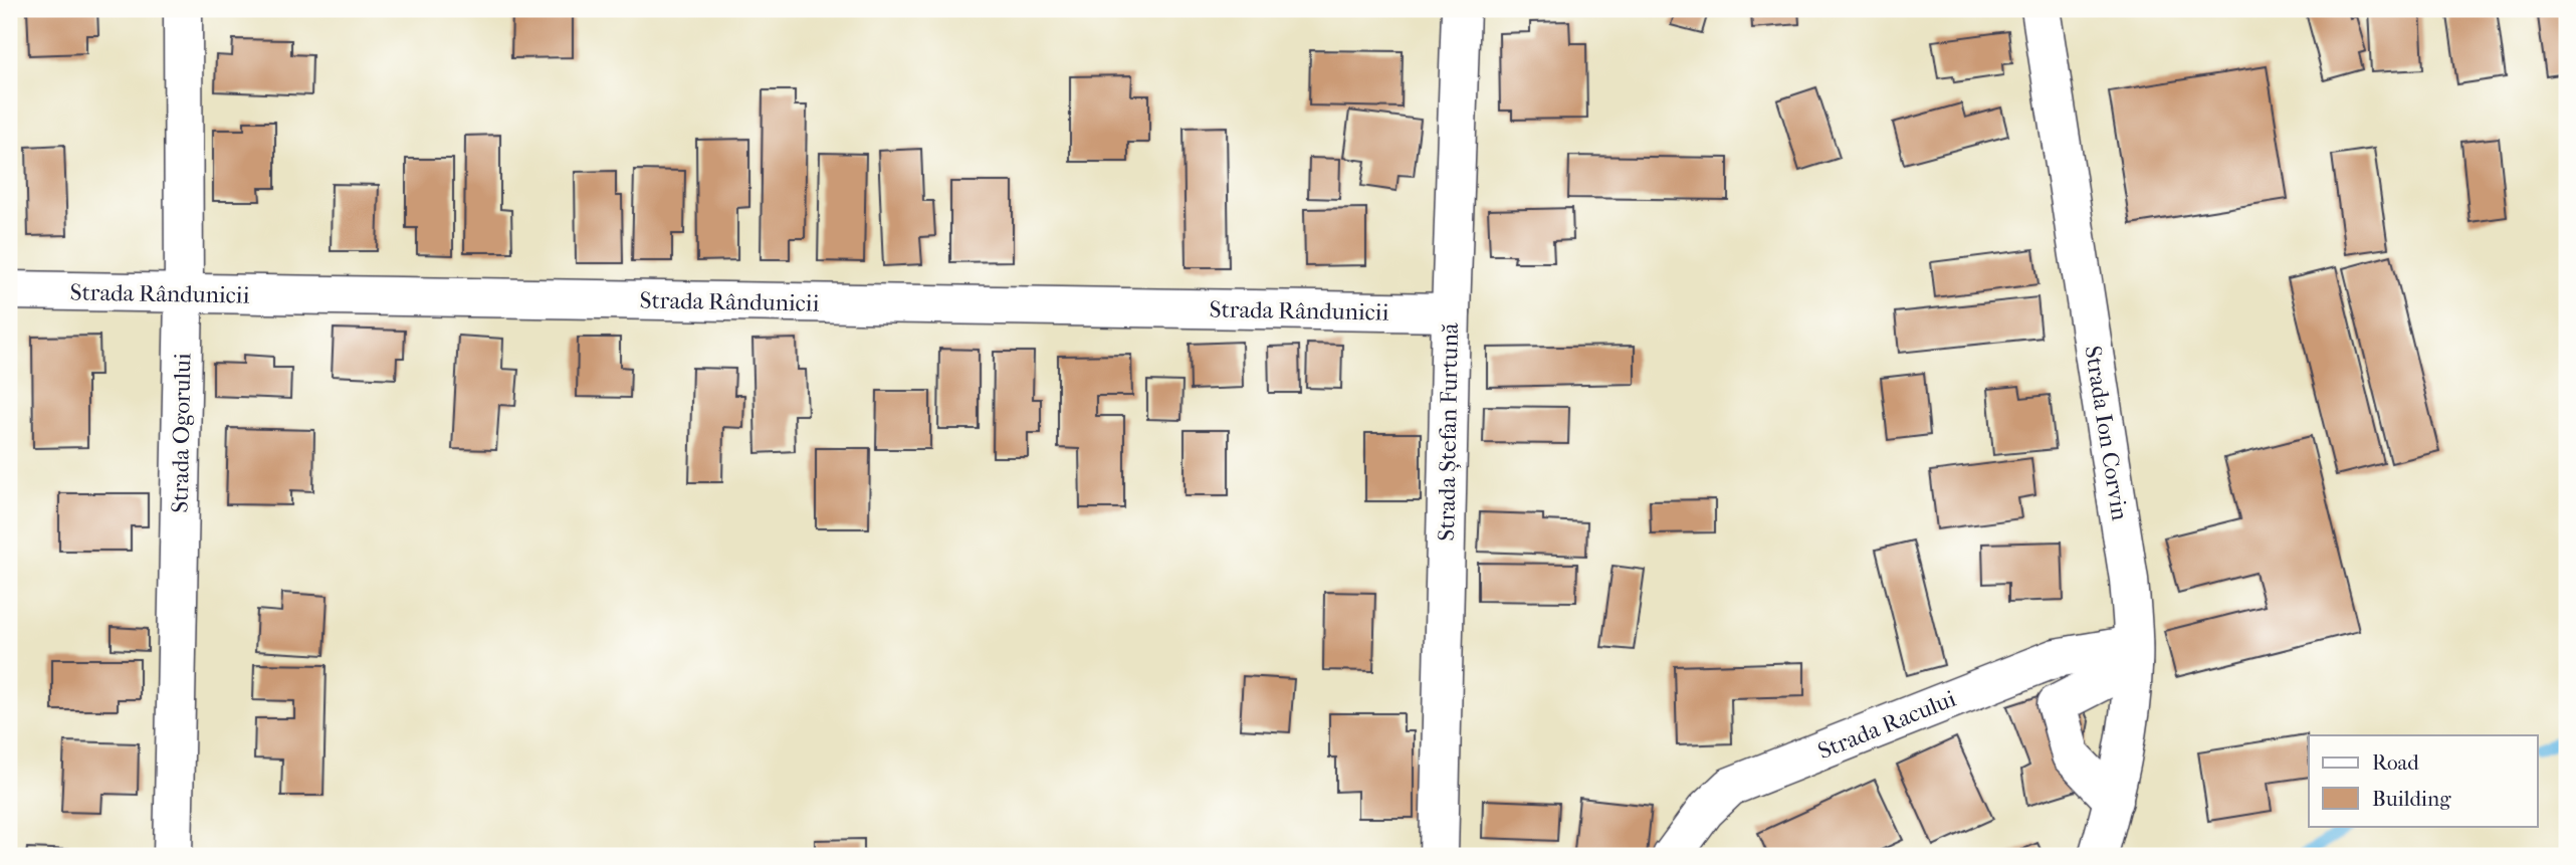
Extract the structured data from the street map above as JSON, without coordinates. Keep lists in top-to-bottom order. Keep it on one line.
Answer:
{"streets":{"street":["Strada Rândunicii","Strada Ștefan Furtună","Strada Ogorului","Strada Ion Corvin","Strada Racului"]},"crossings":[["Strada Rândunicii","Strada Ștefan Furtună"],["Strada Rândunicii","Strada Ogorului"],["Strada Ion Corvin","Strada Racului"]],"legend":["Road","Building"]}
